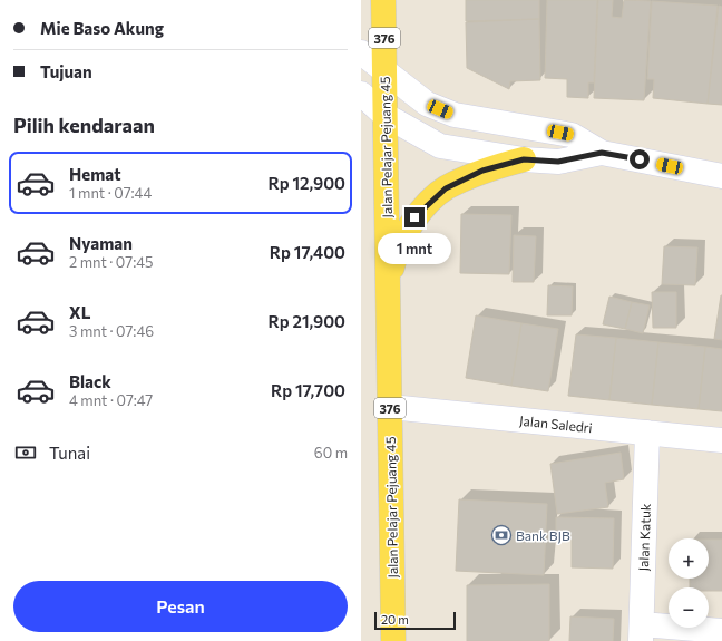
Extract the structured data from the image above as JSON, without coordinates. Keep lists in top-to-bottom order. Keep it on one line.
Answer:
{"streets":{"main road":["376","Jalan Pelajar Pejuang 45"],"street":["Jalan Saledri","Jalan Katuk"]},"crossings":[["Jalan Pelajar Pejuang 45","Jalan Saledri"],["Jalan Saledri","Jalan Katuk"]],"places":{"bank":["Bank BJB"]},"scale_bar":"20 m","page":{"banner":["Mie Baso Akung","Tujuan"],"heading":"Pilih kendaraan","list":[{"name":"Hemat","note":"1 mnt · 07:44","value":"Rp 12,900"},{"name":"Nyaman","note":"2 mnt · 07:45","value":"Rp 17,400"},{"name":"XL","note":"3 mnt · 07:46","value":"Rp 21,900"},{"name":"Black","note":"4 mnt · 07:47","value":"Rp 17,700"}],"bubble":"1 mnt","pay":["Tunai","60 m"],"map_buttons":["+","−"],"buttons":"Pesan","scale":"20 m"}}
